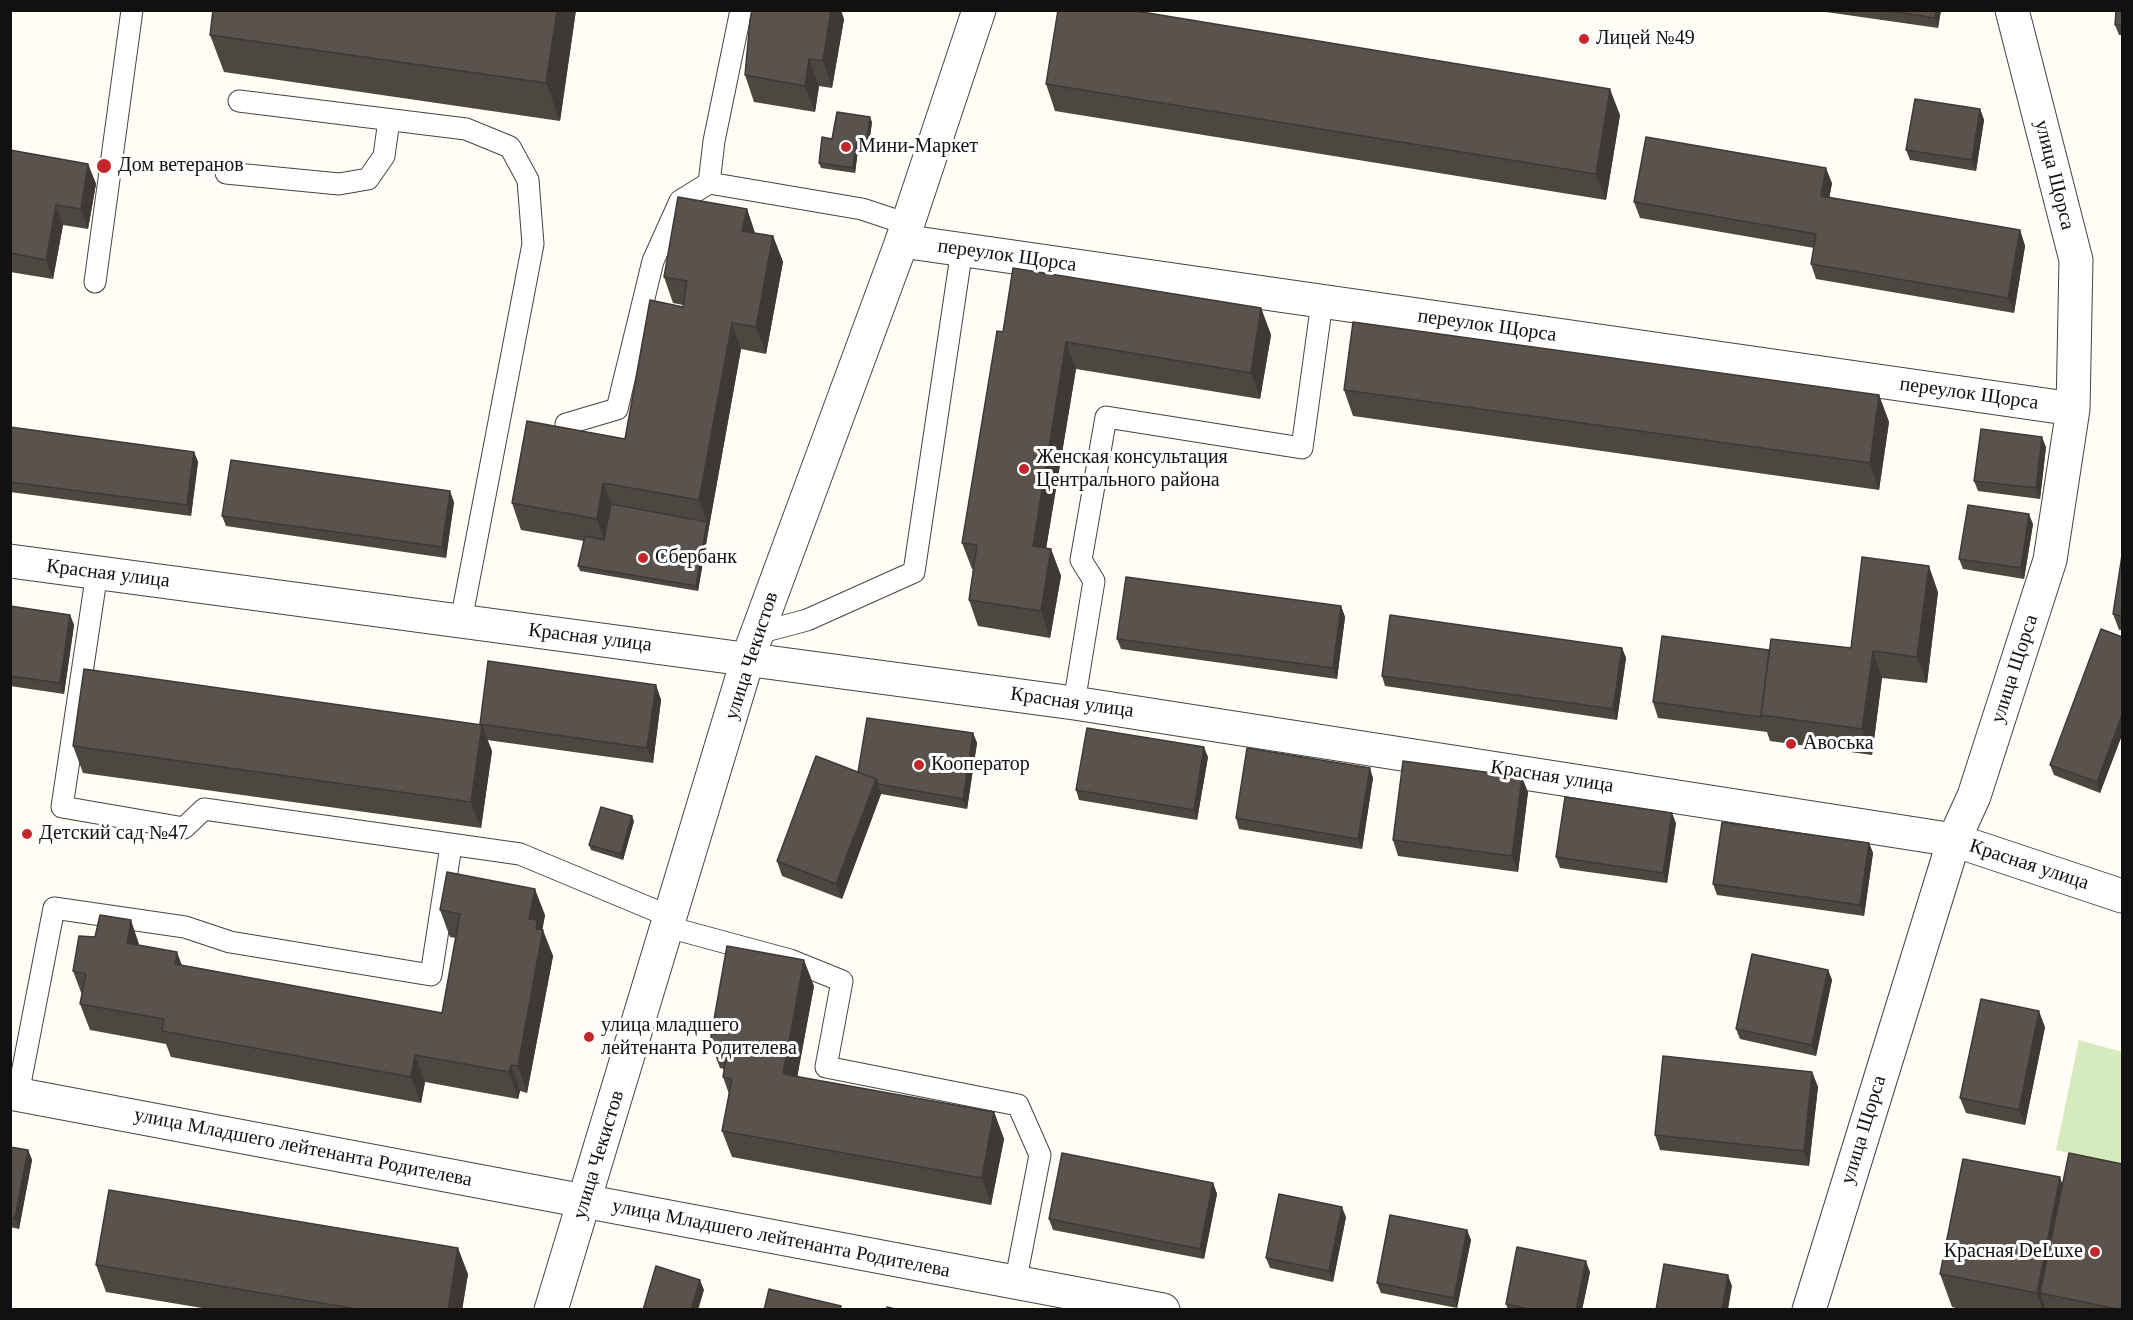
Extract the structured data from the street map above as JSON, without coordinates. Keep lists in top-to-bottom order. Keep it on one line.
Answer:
{"streets":{"street":["улица Щорса","переулок Щорса","Красная улица","улица Чекистов","улица Младшего лейтенанта Родителева"]},"crossings":[["улица Щорса","переулок Щорса"],["улица Щорса","Красная улица"],["переулок Щорса","улица Чекистов"],["Красная улица","улица Чекистов"],["улица Чекистов","улица Младшего лейтенанта Родителева"]],"places":["Лицей №49","Мини-Маркет","Дом ветеранов","Женская консультация Центрального района","Сбербанк","Авоська","Кооператор","Детский сад №47","улица младшего лейтенанта Родителева","Красная DeLuxe"]}
